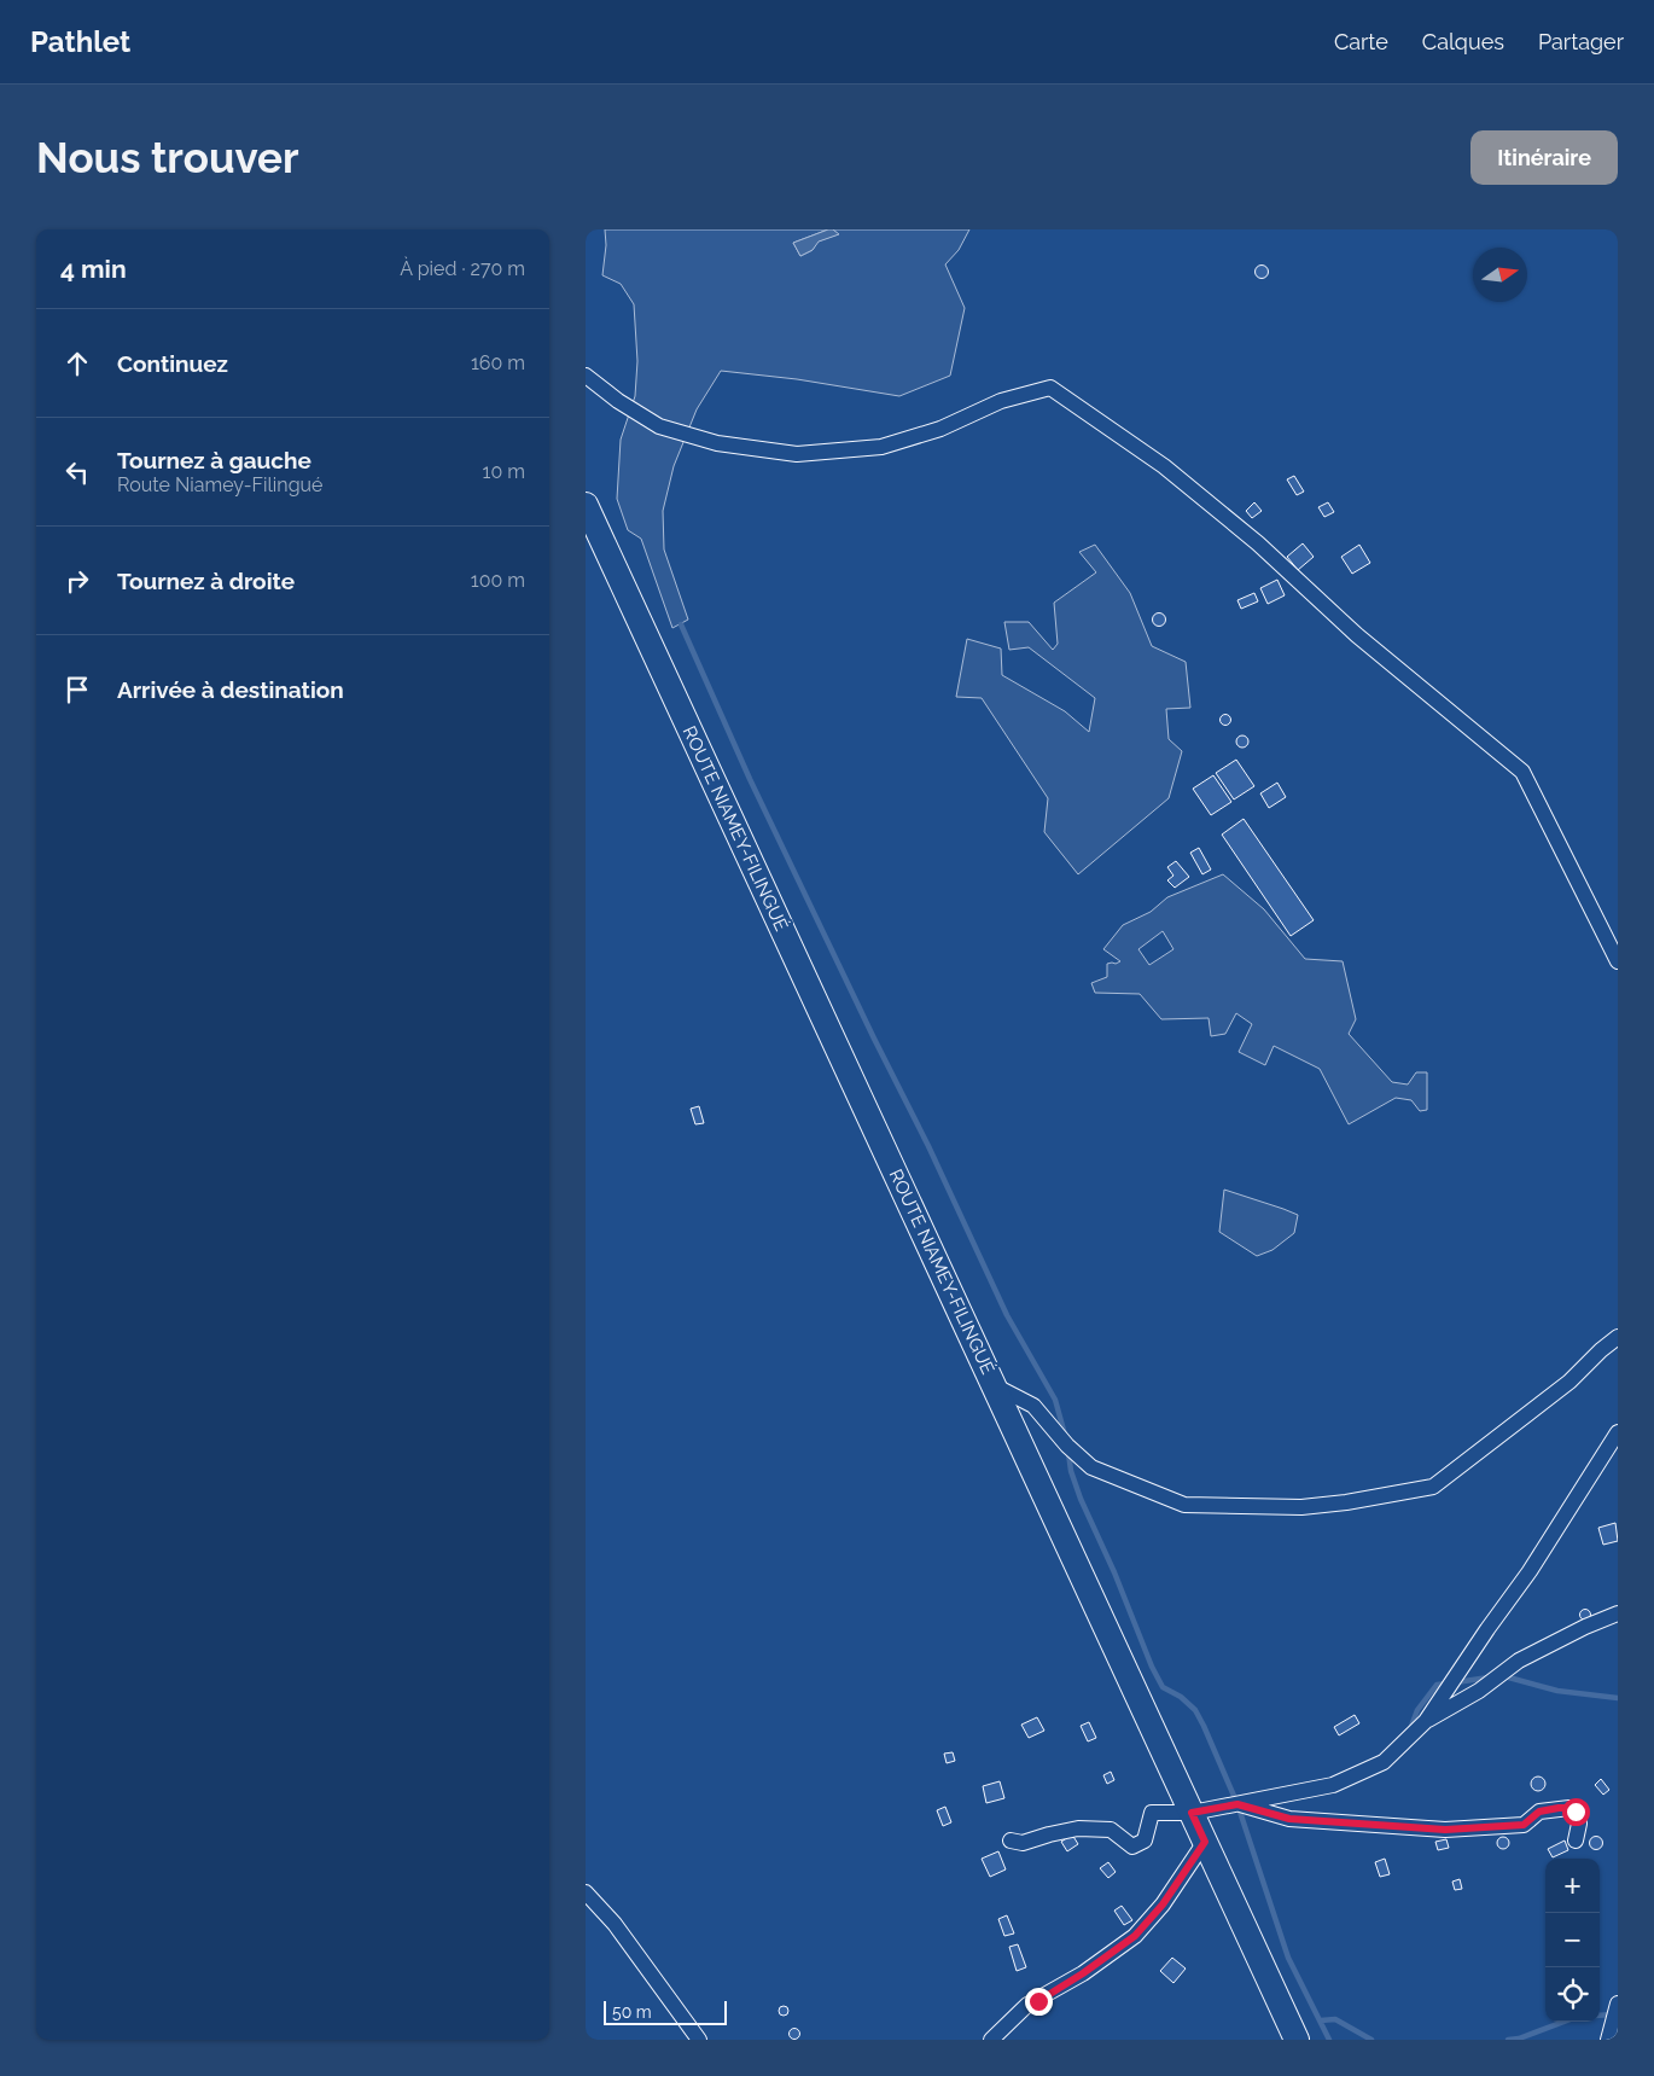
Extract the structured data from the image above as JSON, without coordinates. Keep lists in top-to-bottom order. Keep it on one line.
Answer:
{"streets":{"main road":["ROUTE NIAMEY-FILINGUÉ"]},"scale_bar":"50 m","north":"right","page":{"header":"Pathlet","nav":["Carte","Calques","Partager"],"buttons":"Itinéraire","title":"Nous trouver","heading":["4 min","À pied · 270 m"],"list":[["Continuez","160 m"],["Tournez à gauche","Route Niamey-Filingué","10 m"],["Tournez à droite","100 m"],"Arrivée à destination"],"map_buttons":["+","−"],"scale":"50 m"}}
